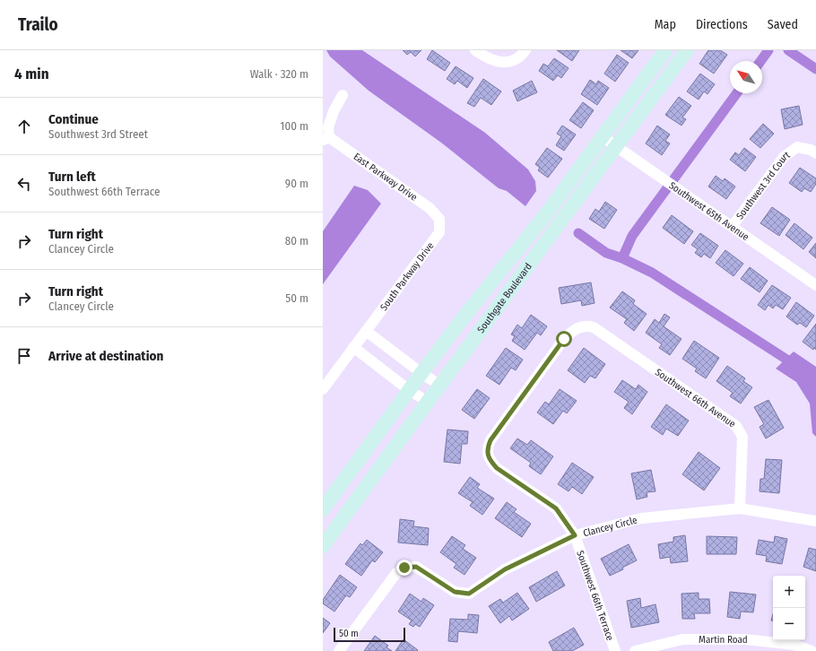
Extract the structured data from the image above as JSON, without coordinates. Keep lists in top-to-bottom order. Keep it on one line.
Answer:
{"streets":{"main road":["Southgate Boulevard"],"street":["East Parkway Drive","Southwest 3rd Court","Southwest 65th Avenue","South Parkway Drive","Southwest 66th Avenue","Clancey Circle","Southwest 66th Terrace","Martin Road"]},"crossings":[["East Parkway Drive","South Parkway Drive"],["Southwest 3rd Court","Southwest 65th Avenue"],["Southwest 65th Avenue","Southgate Boulevard"],["Southwest 66th Avenue","Clancey Circle"],["Southwest 66th Avenue","Southwest 66th Terrace"],["Clancey Circle","Southwest 66th Terrace"]],"scale_bar":"50 m","north":"top left","page":{"header":"Trailo","nav":["Map","Directions","Saved"],"heading":["4 min","Walk · 320 m"],"list":[["Continue","Southwest 3rd Street","100 m"],["Turn left","Southwest 66th Terrace","90 m"],["Turn right","Clancey Circle","80 m"],["Turn right","Clancey Circle","50 m"],"Arrive at destination"],"map_buttons":["+","−"],"scale":"50 m"}}
